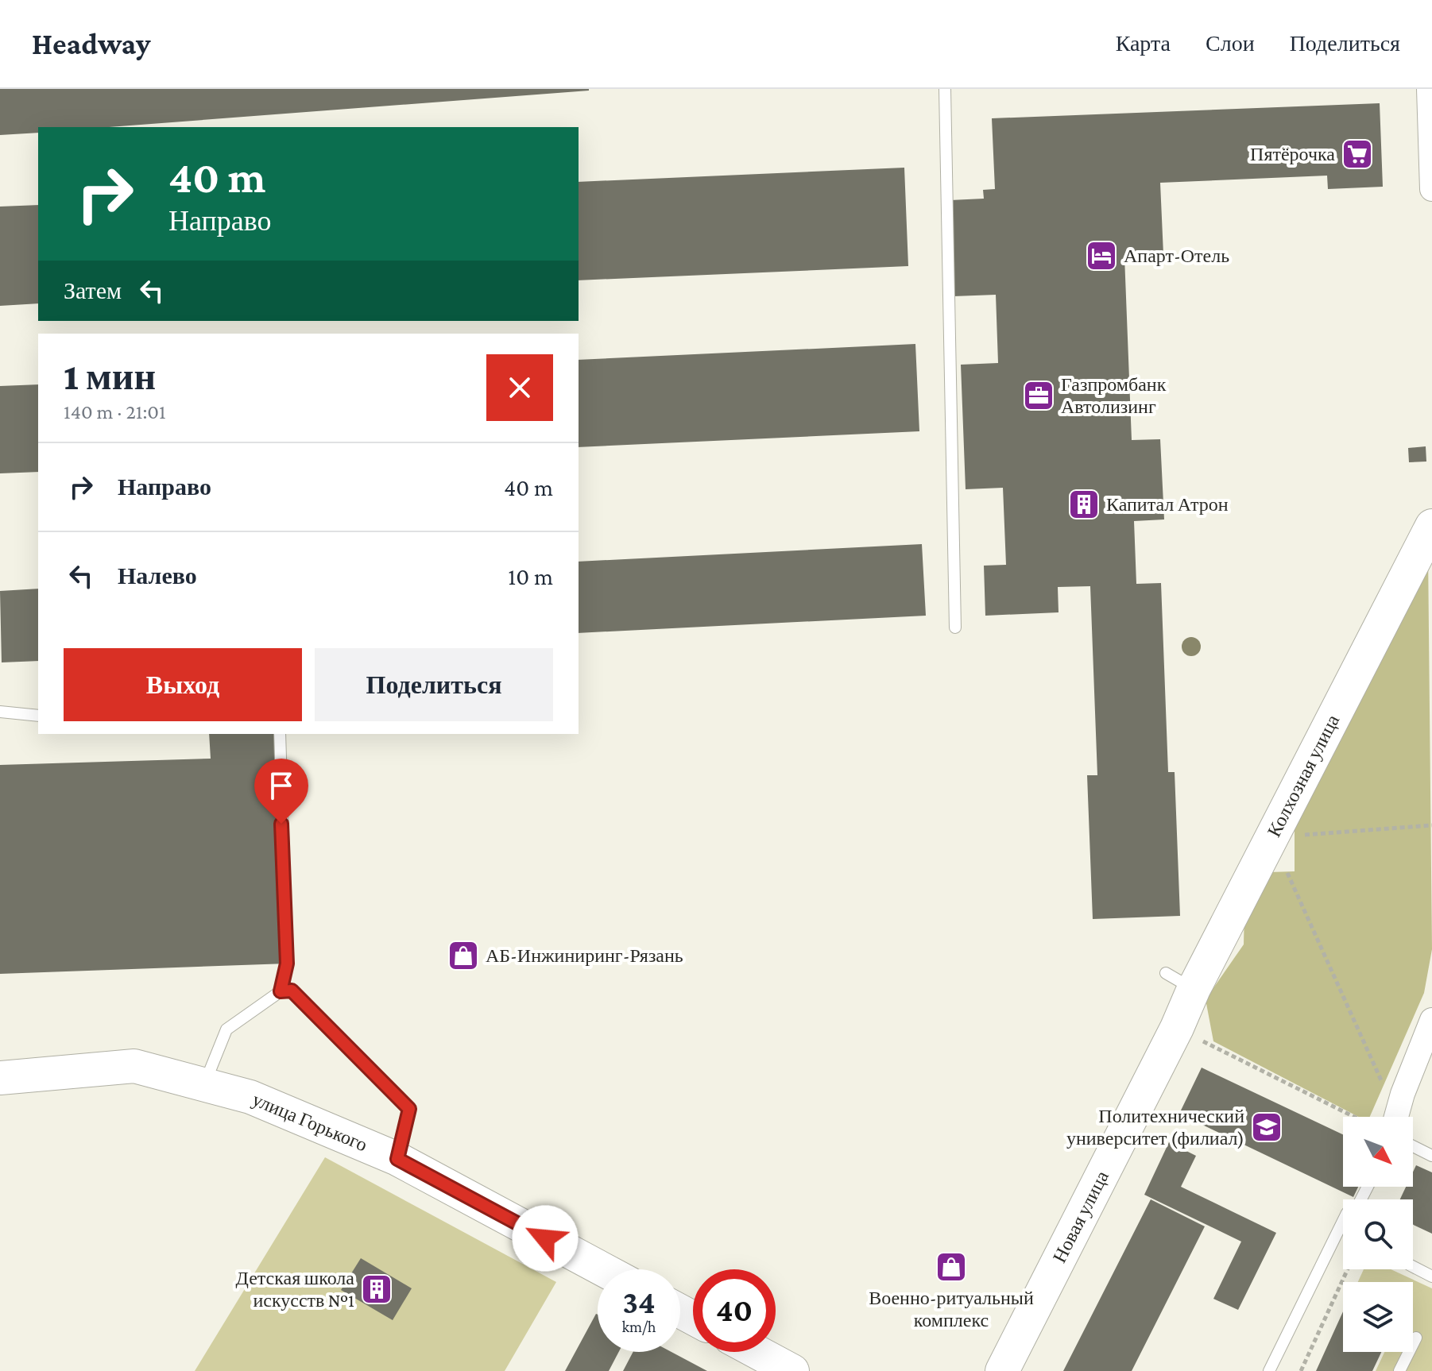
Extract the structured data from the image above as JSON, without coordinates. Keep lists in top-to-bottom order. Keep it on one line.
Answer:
{"streets":{"street":["Колхозная улица","улица Горького","Новая улица"]},"crossings":[["Колхозная улица","Новая улица"]],"places":{"supermarket":["Пятёрочка"],"hotel":["Апарт-Отель"],"office":["Газпромбанк Автолизинг"],"building":["Капитал Атрон","Детская школа искусств №1"],"shop":["АБ-Инжиниринг-Рязань","Военно-ритуальный комплекс"],"school or university":["Политехнический университет (филиал)"]},"north":"bottom right","page":{"header":"Headway","nav":["Карта","Слои","Поделиться"],"turn":["40 m","Направо"],"then":"Затем","heading":["1 мин","140 m · 21:01"],"list":[{"name":"Направо","value":"40 m"},{"name":"Налево","value":"10 m"}],"buttons":["Выход","Поделиться"],"speed":"34 km/h","limit":"40"}}
